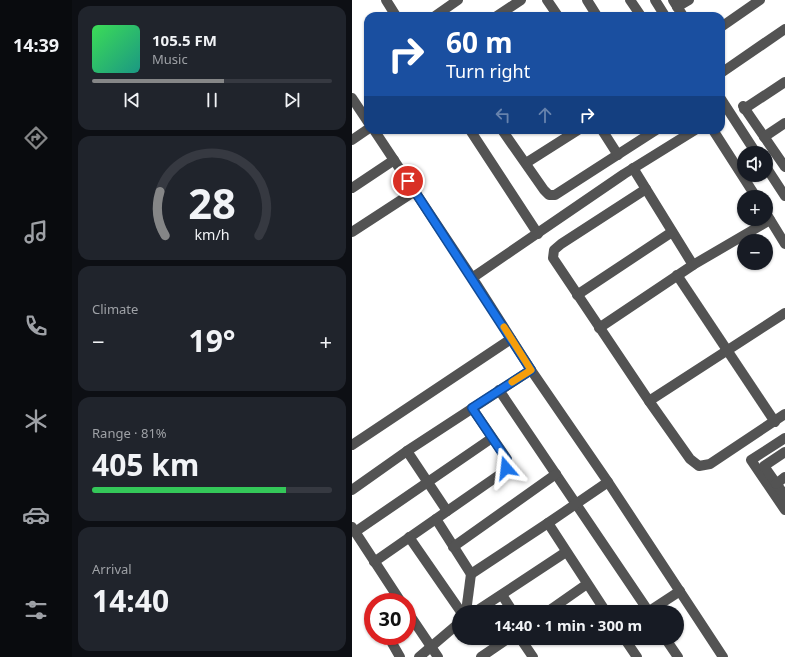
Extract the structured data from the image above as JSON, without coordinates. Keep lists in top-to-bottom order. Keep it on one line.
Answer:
{"page":{"tabs":"14:39","turn":["60 m","Turn right"],"song":["105.5 FM","Music"],"map_buttons":["+","−"],"tile":["Climate",["Range · 81%","405 km"],["Arrival","14:40"]],"heat":["−","19°","+"],"limit":"30","trip":"14:40 · 1 min · 300 m","gauge":["28","km/h"]}}
